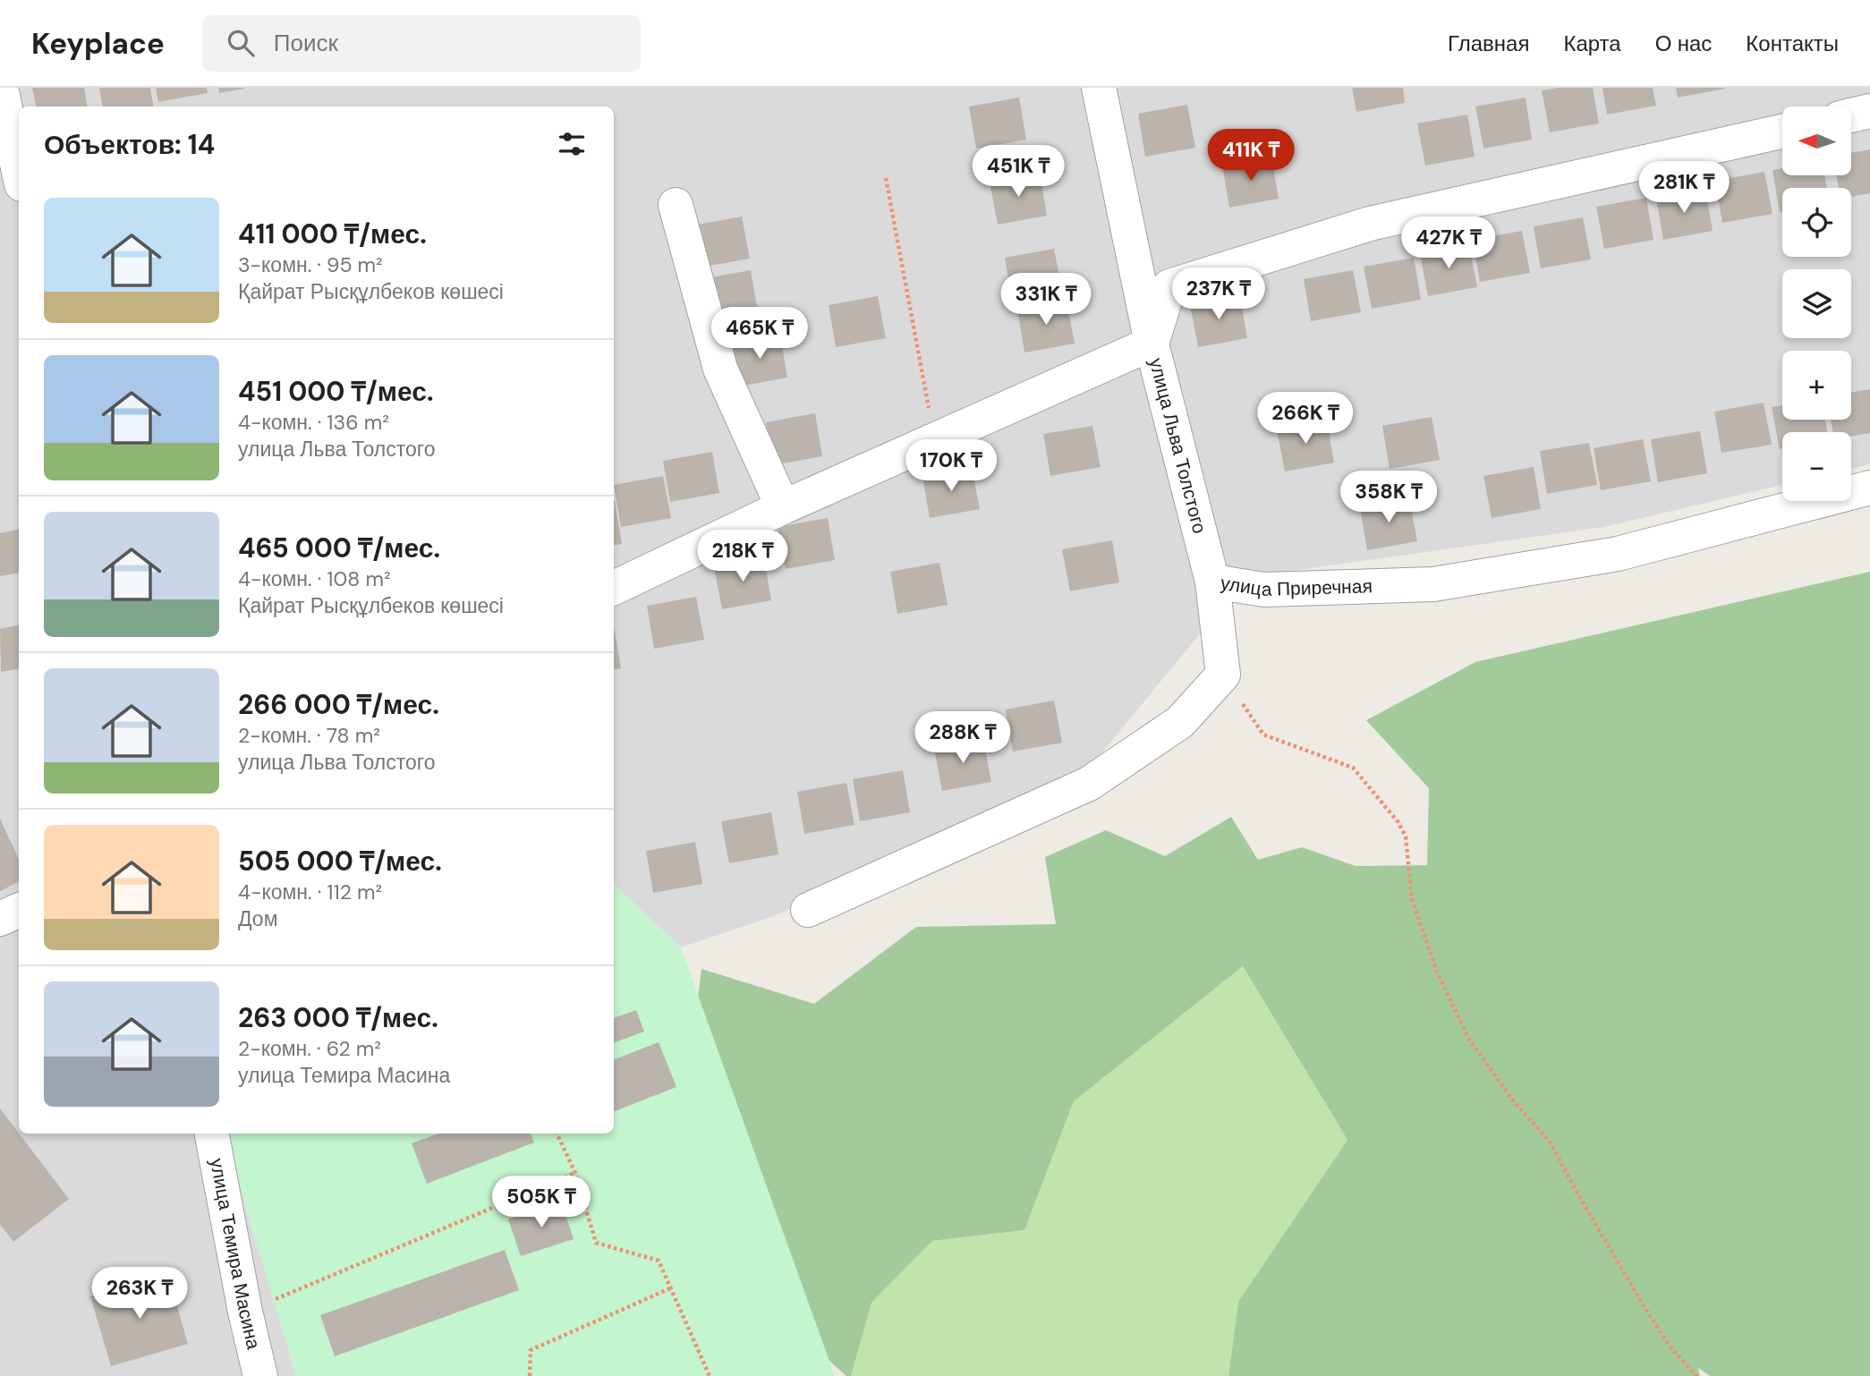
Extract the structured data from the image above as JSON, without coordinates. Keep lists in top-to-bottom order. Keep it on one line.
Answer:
{"streets":{"street":["улица Льва Толстого","улица Приречная","улица Темира Масина"]},"crossings":[["улица Льва Толстого","улица Приречная"]],"north":"left","page":{"header":"Keyplace","search":"Поиск","nav":["Главная","Карта","О нас","Контакты"],"map_buttons":["+","−"],"heading":"Объектов: 14","price":["411K ₸","451K ₸","281K ₸","427K ₸","237K ₸","331K ₸","465K ₸","266K ₸","170K ₸","358K ₸","218K ₸","288K ₸","505K ₸","263K ₸"],"list":[{"name":"411 000 ₸/мес.","note":"3-комн. · 95 m² · Қайрат Рысқұлбеков көшесі"},{"name":"451 000 ₸/мес.","note":"4-комн. · 136 m² · улица Льва Толстого"},{"name":"465 000 ₸/мес.","note":"4-комн. · 108 m² · Қайрат Рысқұлбеков көшесі"},{"name":"266 000 ₸/мес.","note":"2-комн. · 78 m² · улица Льва Толстого"},{"name":"505 000 ₸/мес.","note":"4-комн. · 112 m² · Дом"},{"name":"263 000 ₸/мес.","note":"2-комн. · 62 m² · улица Темира Масина"}]}}
